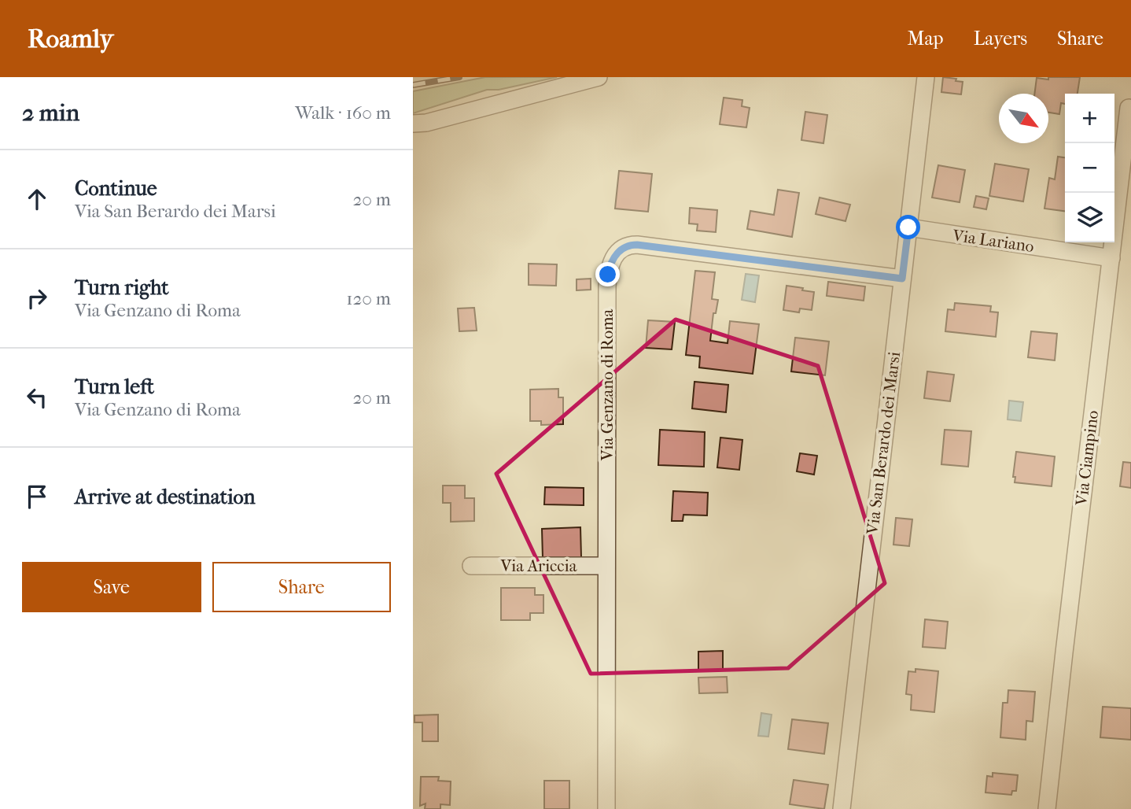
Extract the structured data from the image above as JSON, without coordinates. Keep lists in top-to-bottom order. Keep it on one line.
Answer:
{"streets":{"street":["Via Lariano","Via Genzano di Roma","Via San Berardo dei Marsi","Via Ciampino","Via Ariccia"]},"crossings":[["Via Lariano","Via San Berardo dei Marsi"],["Via Lariano","Via Ciampino"],["Via Genzano di Roma","Via San Berardo dei Marsi"],["Via Genzano di Roma","Via Ariccia"]],"north":"bottom right","page":{"header":"Roamly","nav":["Map","Layers","Share"],"heading":["2 min","Walk · 160 m"],"map_buttons":["+","−"],"list":[["Continue","Via San Berardo dei Marsi","20 m"],["Turn right","Via Genzano di Roma","120 m"],["Turn left","Via Genzano di Roma","20 m"],"Arrive at destination"],"buttons":["Save","Share"]}}
